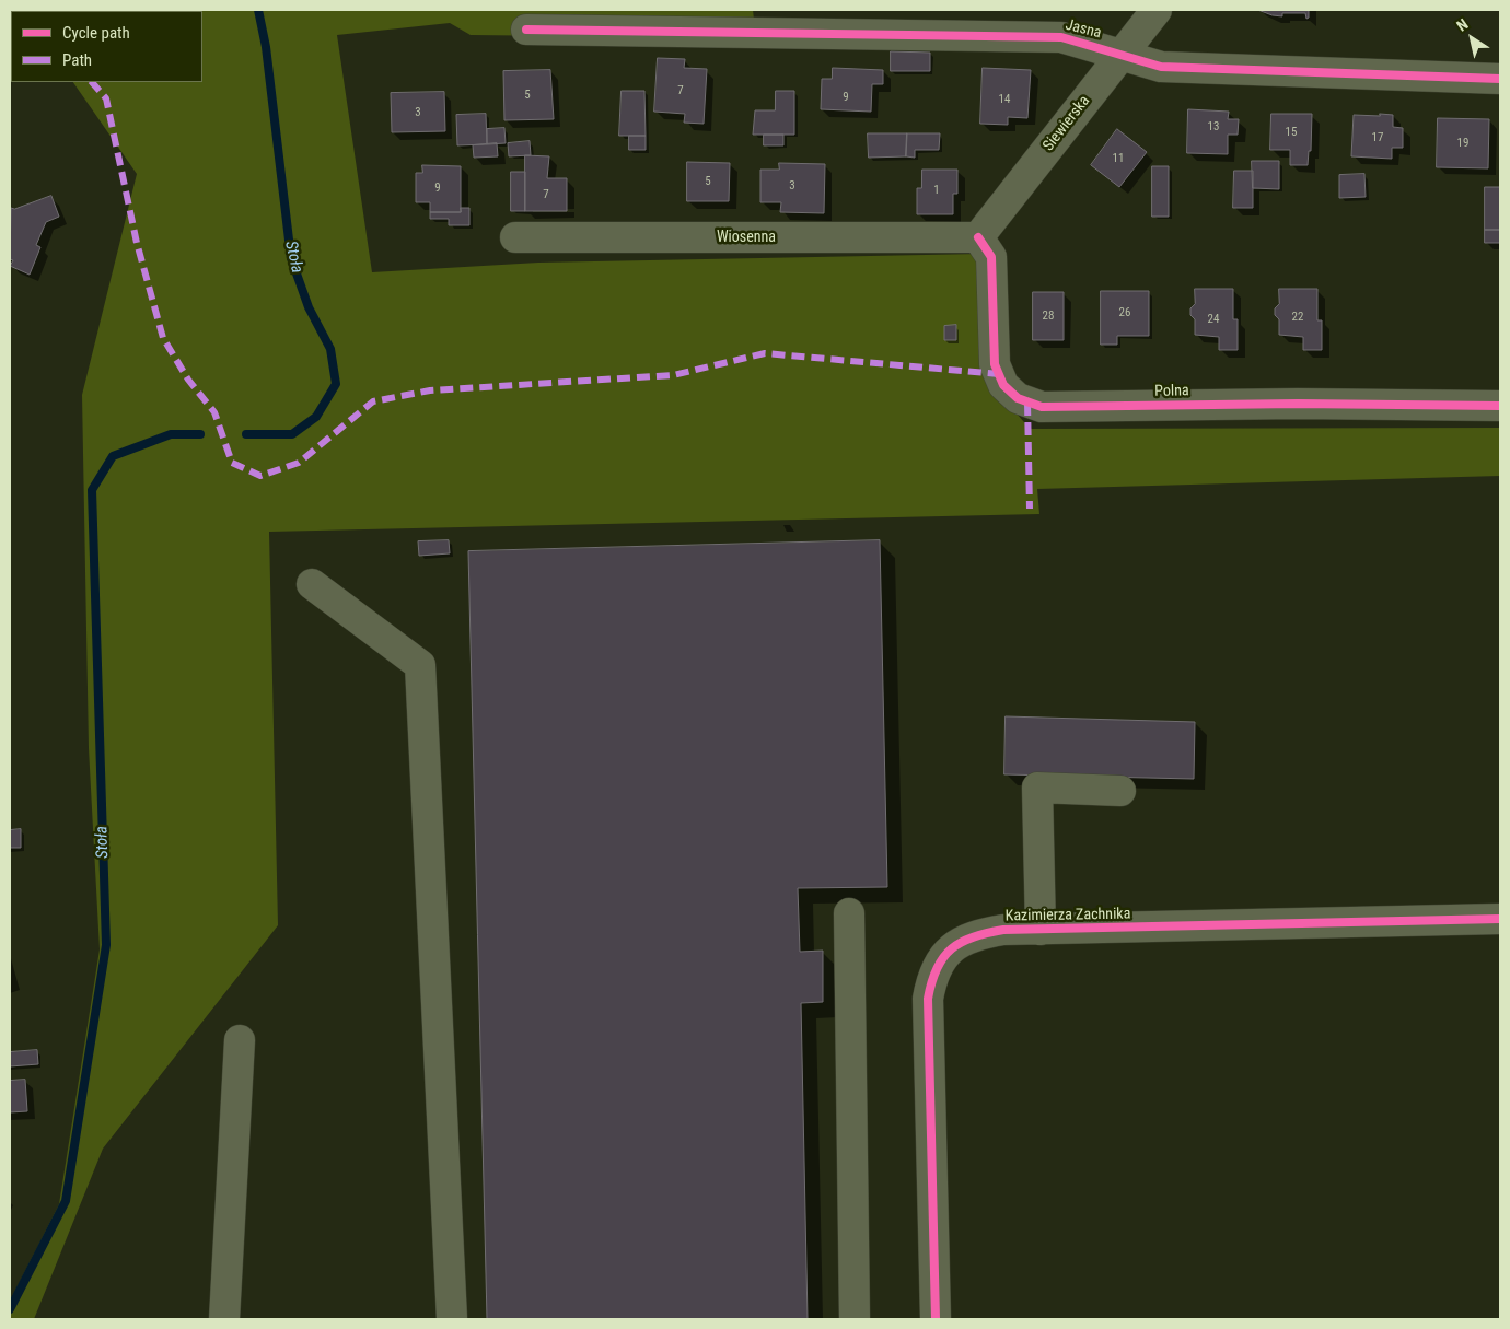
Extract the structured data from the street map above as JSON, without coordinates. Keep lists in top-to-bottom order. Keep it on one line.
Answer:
{"streets":{"street":["Jasna","Siewierska","Wiosenna","Polna","Kazimierza Zachnika"]},"crossings":[["Jasna","Siewierska"],["Siewierska","Wiosenna"],["Siewierska","Polna"],["Wiosenna","Polna"]],"water":["Stoła"],"house_numbers":["7","5","9","14","3","13","15","17","19","11","5","3","9","1","7","26","28","22","24"],"legend":["Cycle path","Path"],"north":"top left"}
